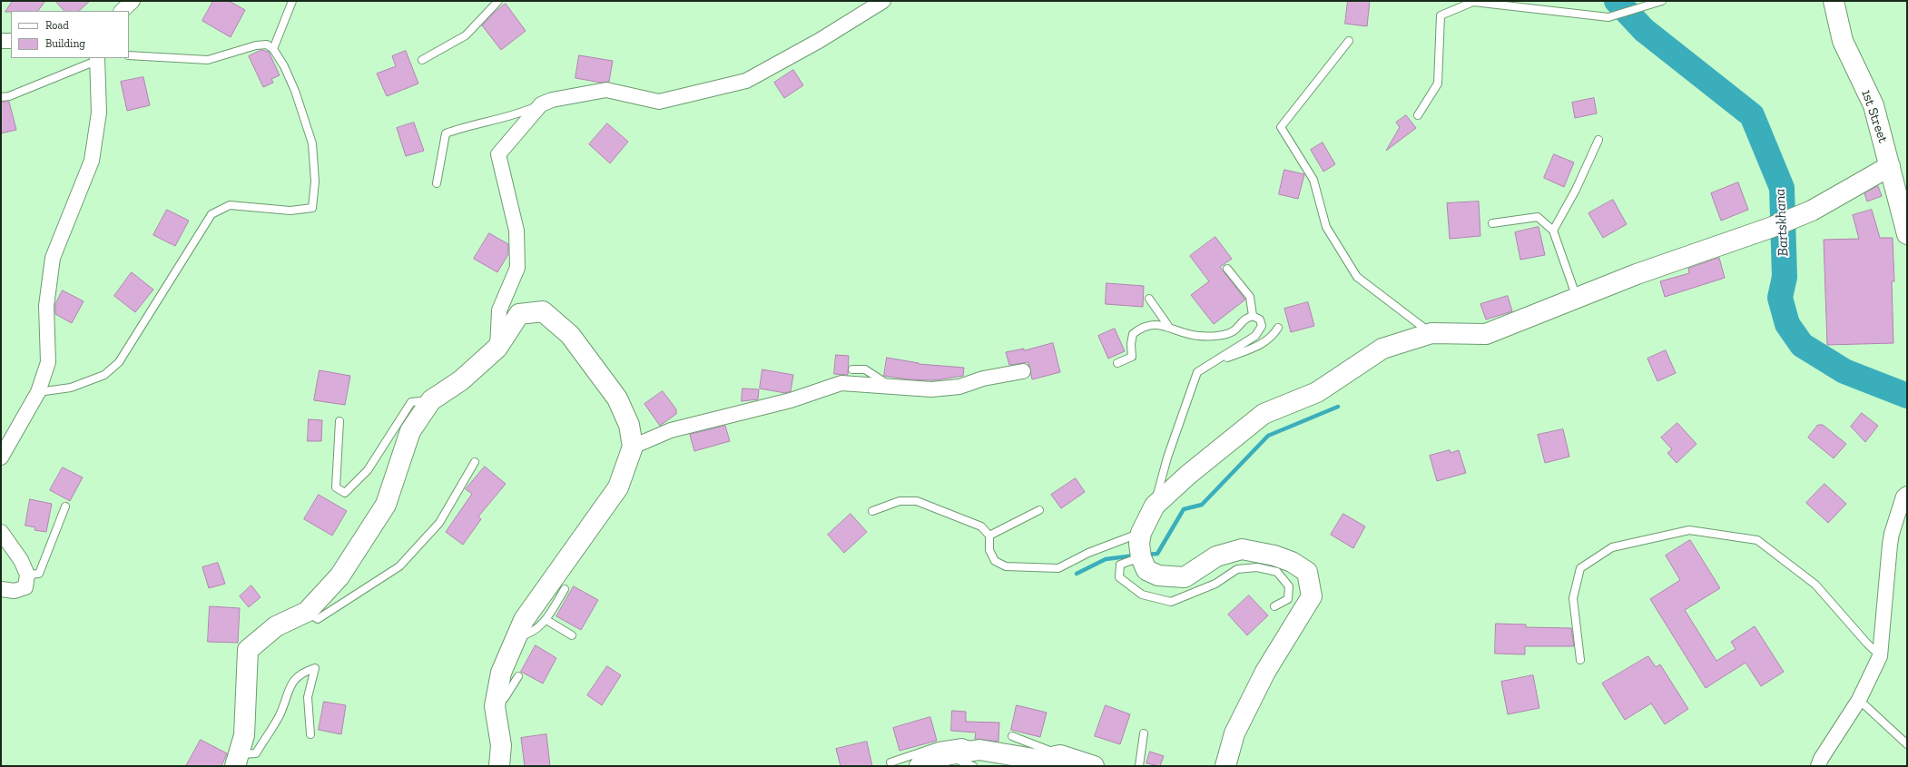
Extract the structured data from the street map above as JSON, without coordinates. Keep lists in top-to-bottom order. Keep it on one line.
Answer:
{"streets":{"street":["1st Street"]},"water":["Bartskhana"],"legend":["Road","Building"]}
